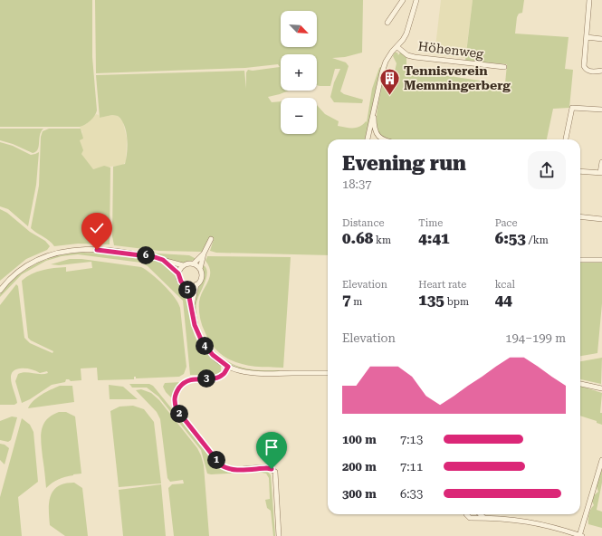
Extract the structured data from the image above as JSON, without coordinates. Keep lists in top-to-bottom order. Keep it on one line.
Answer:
{"streets":{"street":["Höhenweg"]},"places":{"building":["Tennisverein Memmingerberg"]},"north":"bottom right","page":{"map_buttons":["+","−"],"heading":["Evening run","18:37"],"stats":[["Distance","0.68 km"],["Time","4:41"],["Pace","6:53 /km"],["Elevation","7 m"],["Heart rate","135 bpm"],["kcal","44"]],"pins":["6","5","4","3","2","1"],"chart":["Elevation","194–199 m"],"list":[{"name":"100 m","note":"7:13"},{"name":"200 m","note":"7:11"},{"name":"300 m","note":"6:33"}]}}
